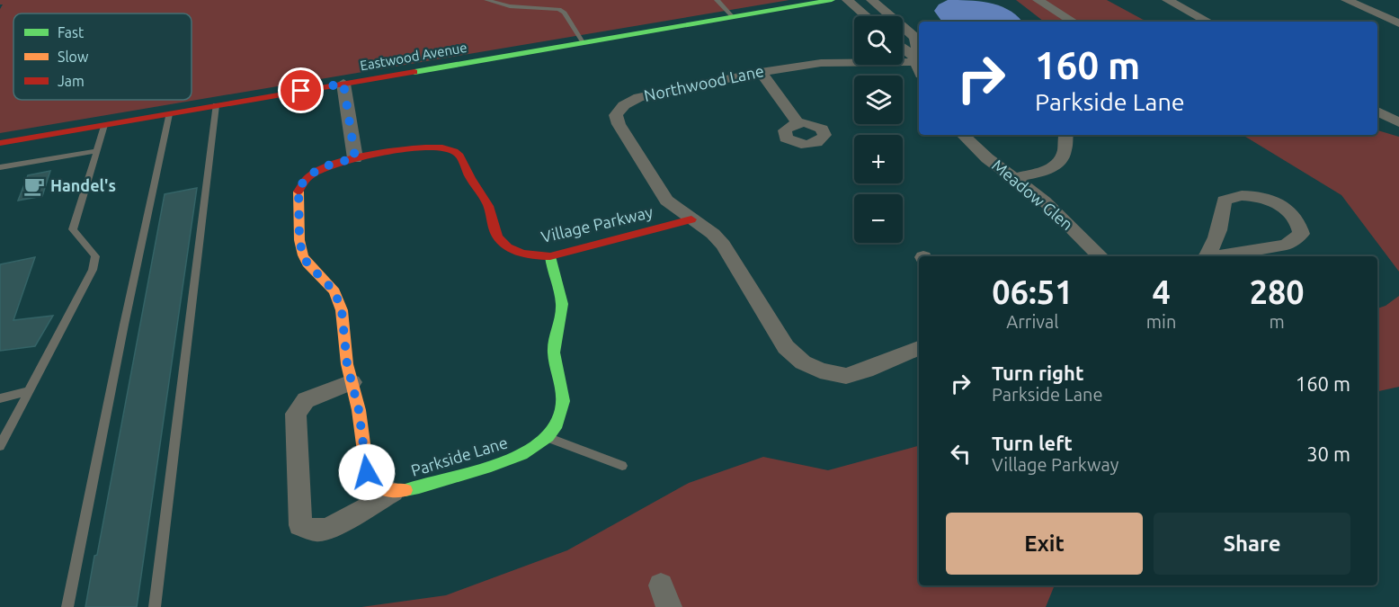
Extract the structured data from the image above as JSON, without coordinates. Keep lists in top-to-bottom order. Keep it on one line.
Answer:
{"streets":{"street":["Eastwood Avenue","Northwood Lane","Meadow Glen","Village Parkway","Parkside Lane"]},"crossings":[["Northwood Lane","Village Parkway"],["Village Parkway","Parkside Lane"]],"places":{"cafe":["Handel's"]},"legend":["Fast","Slow","Jam"],"page":{"map_buttons":["+","−"],"turn":["160 m","Parkside Lane"],"eta":["06:51","Arrival","4","min","280","m"],"list":[{"name":"Turn right","note":"Parkside Lane","value":"160 m"},{"name":"Turn left","note":"Village Parkway","value":"30 m"}],"buttons":["Exit","Share"]}}
